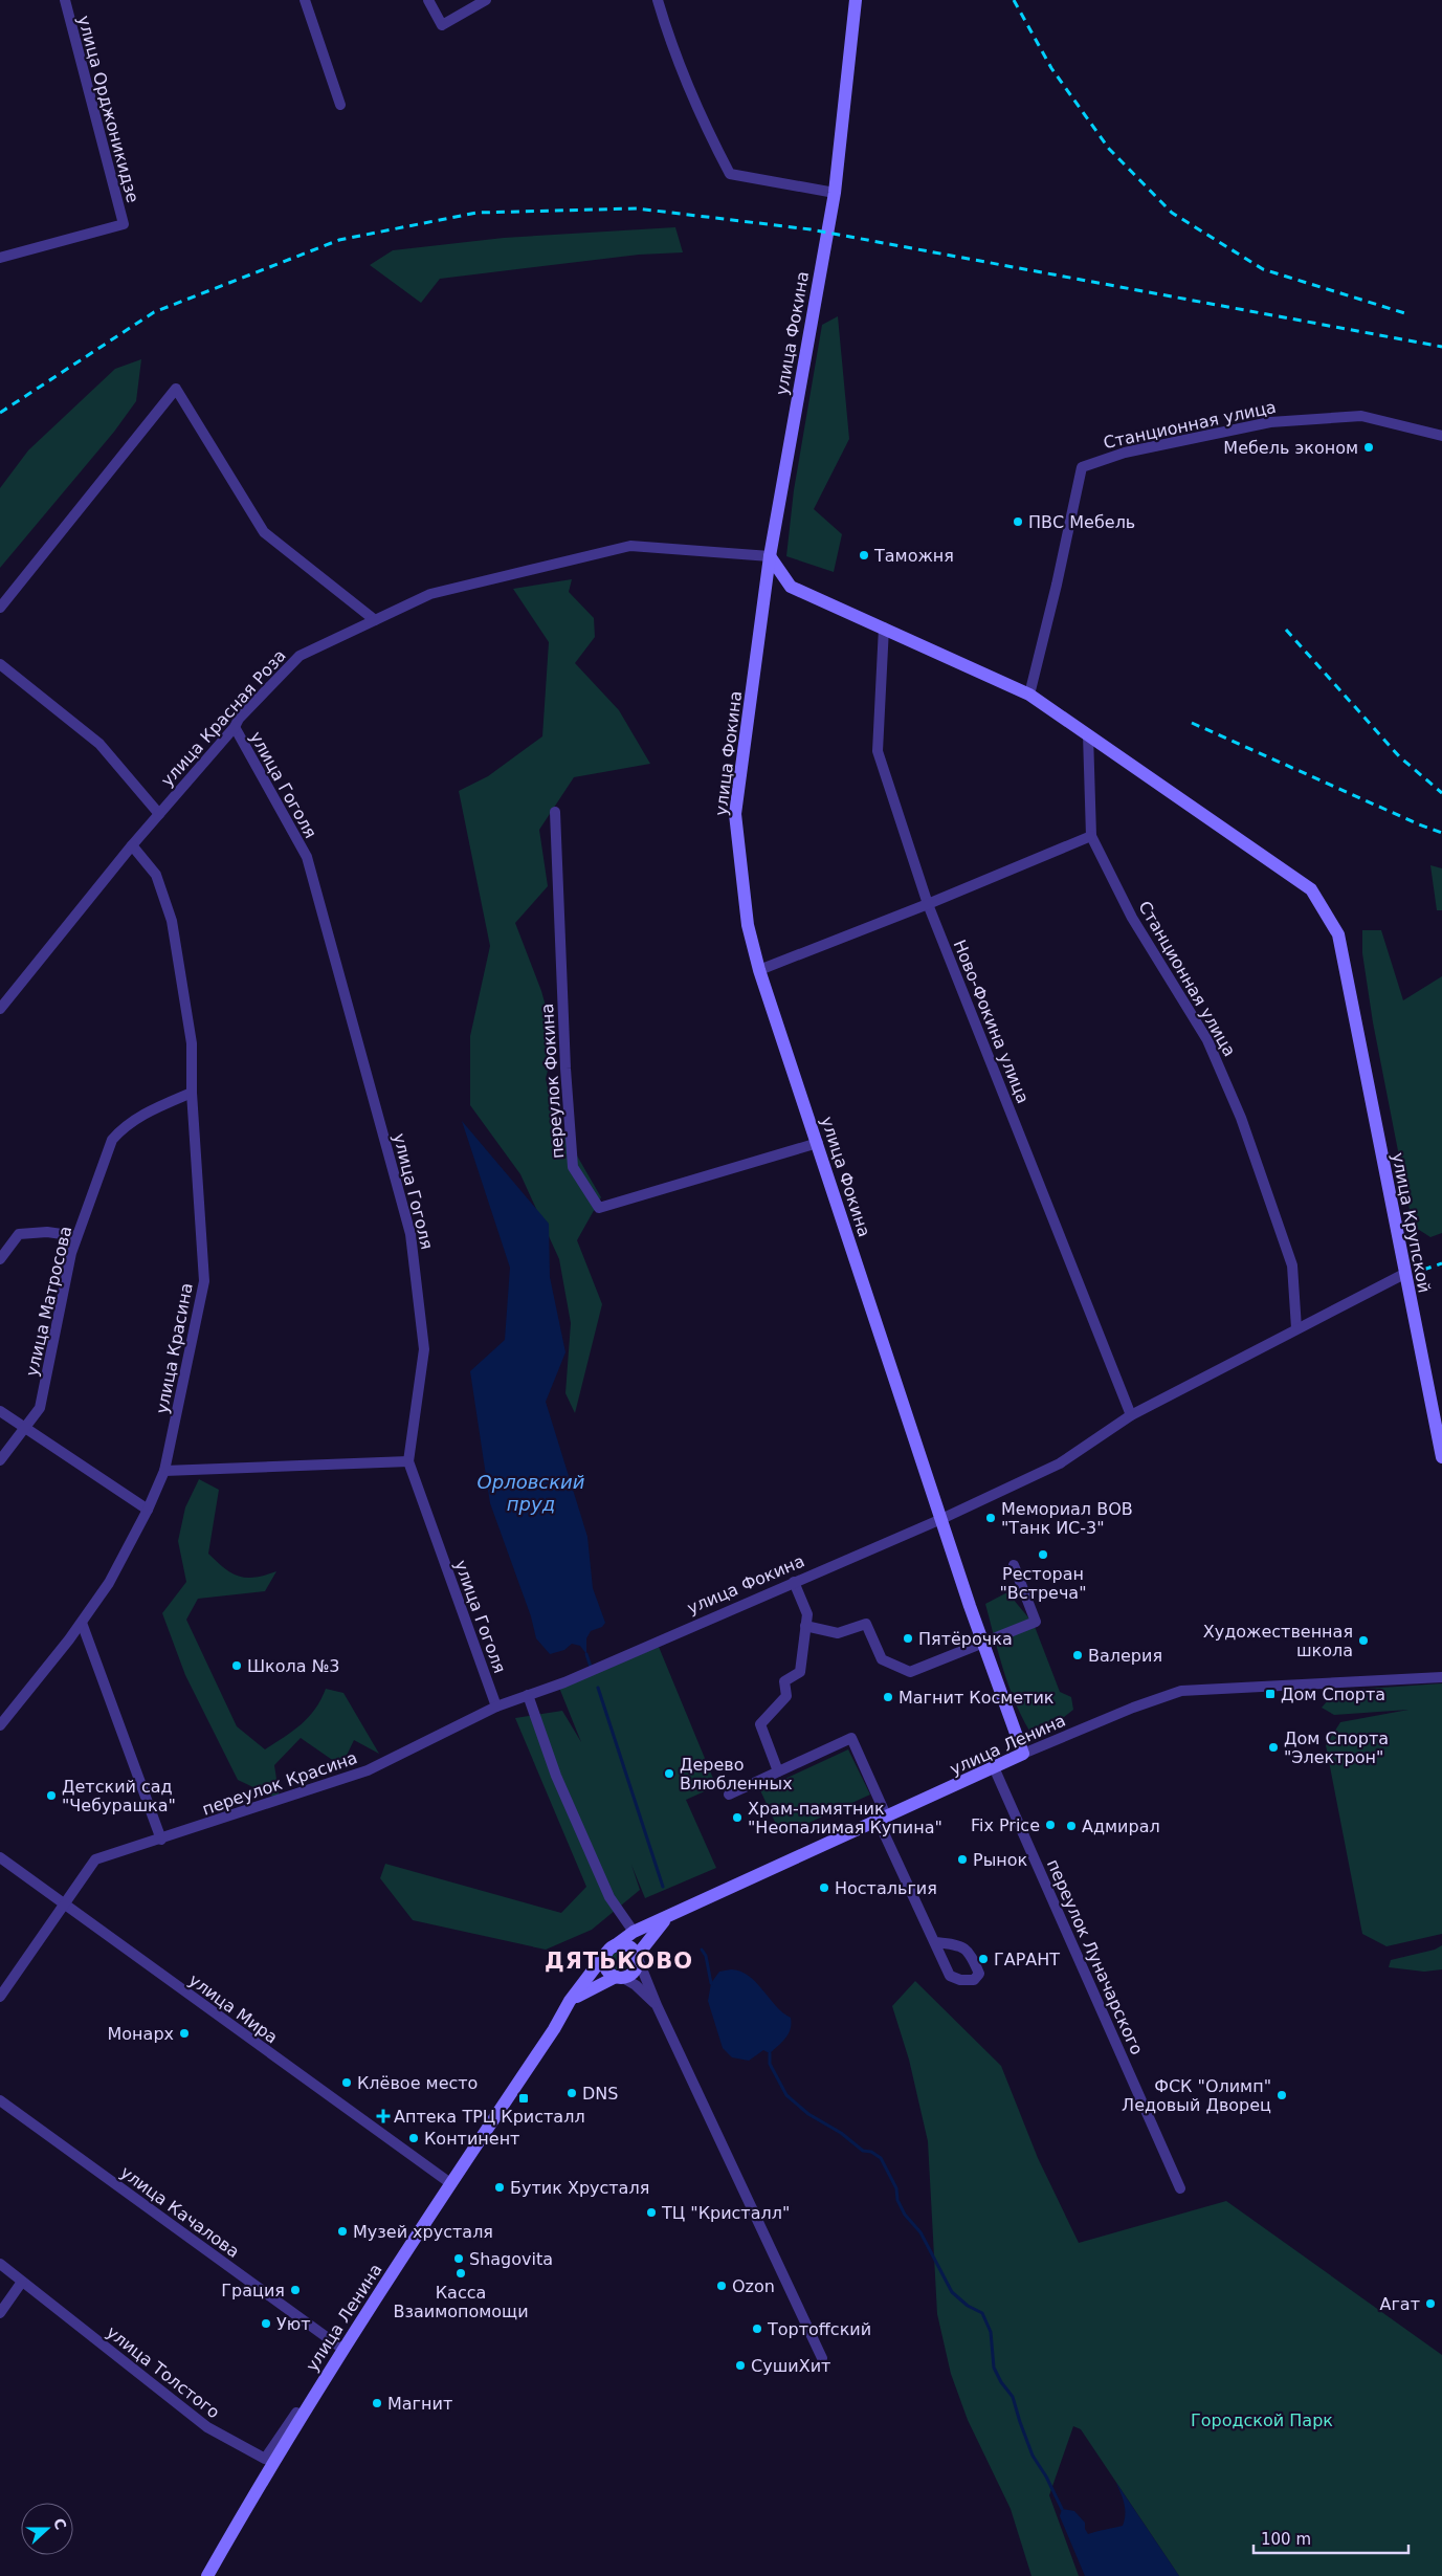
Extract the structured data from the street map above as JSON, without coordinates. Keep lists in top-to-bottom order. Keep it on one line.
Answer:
{"streets":{"main road":["улица Фокина","улица Крупской","улица Ленина"],"street":["улица Орджоникидзе","Станционная улица","улица Красная Роза","улица Гоголя","Ново-Фокина улица","переулок Фокина","улица Матросова","улица Красина","переулок Красина","переулок Луначарского","улица Мира","улица Качалова","улица Толстого"]},"crossings":[["улица Фокина","улица Красная Роза"],["улица Фокина","переулок Фокина"],["улица Фокина","улица Ленина"],["улица Фокина","переулок Красина"],["Станционная улица","улица Крупской"],["улица Красная Роза","улица Гоголя"],["улица Красная Роза","улица Красина"],["улица Гоголя","переулок Красина"],["улица Матросова","улица Красина"],["улица Ленина","переулок Луначарского"],["улица Ленина","улица Мира"],["улица Ленина","улица Качалова"],["улица Ленина","улица Толстого"],["переулок Красина","улица Мира"]],"districts":["ДЯТЬКОВО"],"water":["Орловский пруд"],"parks":["Городской Парк"],"places":{"other":["Мебель эконом","ПВС Мебель","Таможня","Мемориал ВОВ \"Танк ИС-3\"","Ресторан \"Встреча\"","Пятёрочка","Художественная школа","Валерия","Школа №3","Магнит Косметик","Дом Спорта \"Электрон\"","Дерево Влюбленных","Детский сад \"Чебурашка\"","Храм-памятник \"Неопалимая Купина\"","Fix Price","Адмирал","Рынок","Ностальгия","ГАРАНТ","Монарх","Клёвое место","DNS","ФСК \"Олимп\" Ледовый Дворец","Континент","Бутик Хрусталя","ТЦ \"Кристалл\"","Музей хрусталя","Shagovita","Касса Взаимопомощи","Ozon","Грация","Агат","Уют","Тортоffский","СушиХит","Магнит"],"transit":["Дом Спорта","ТРЦ Кристалл"],"health":["Аптека"]},"scale_bar":"100 m","north":"right"}
